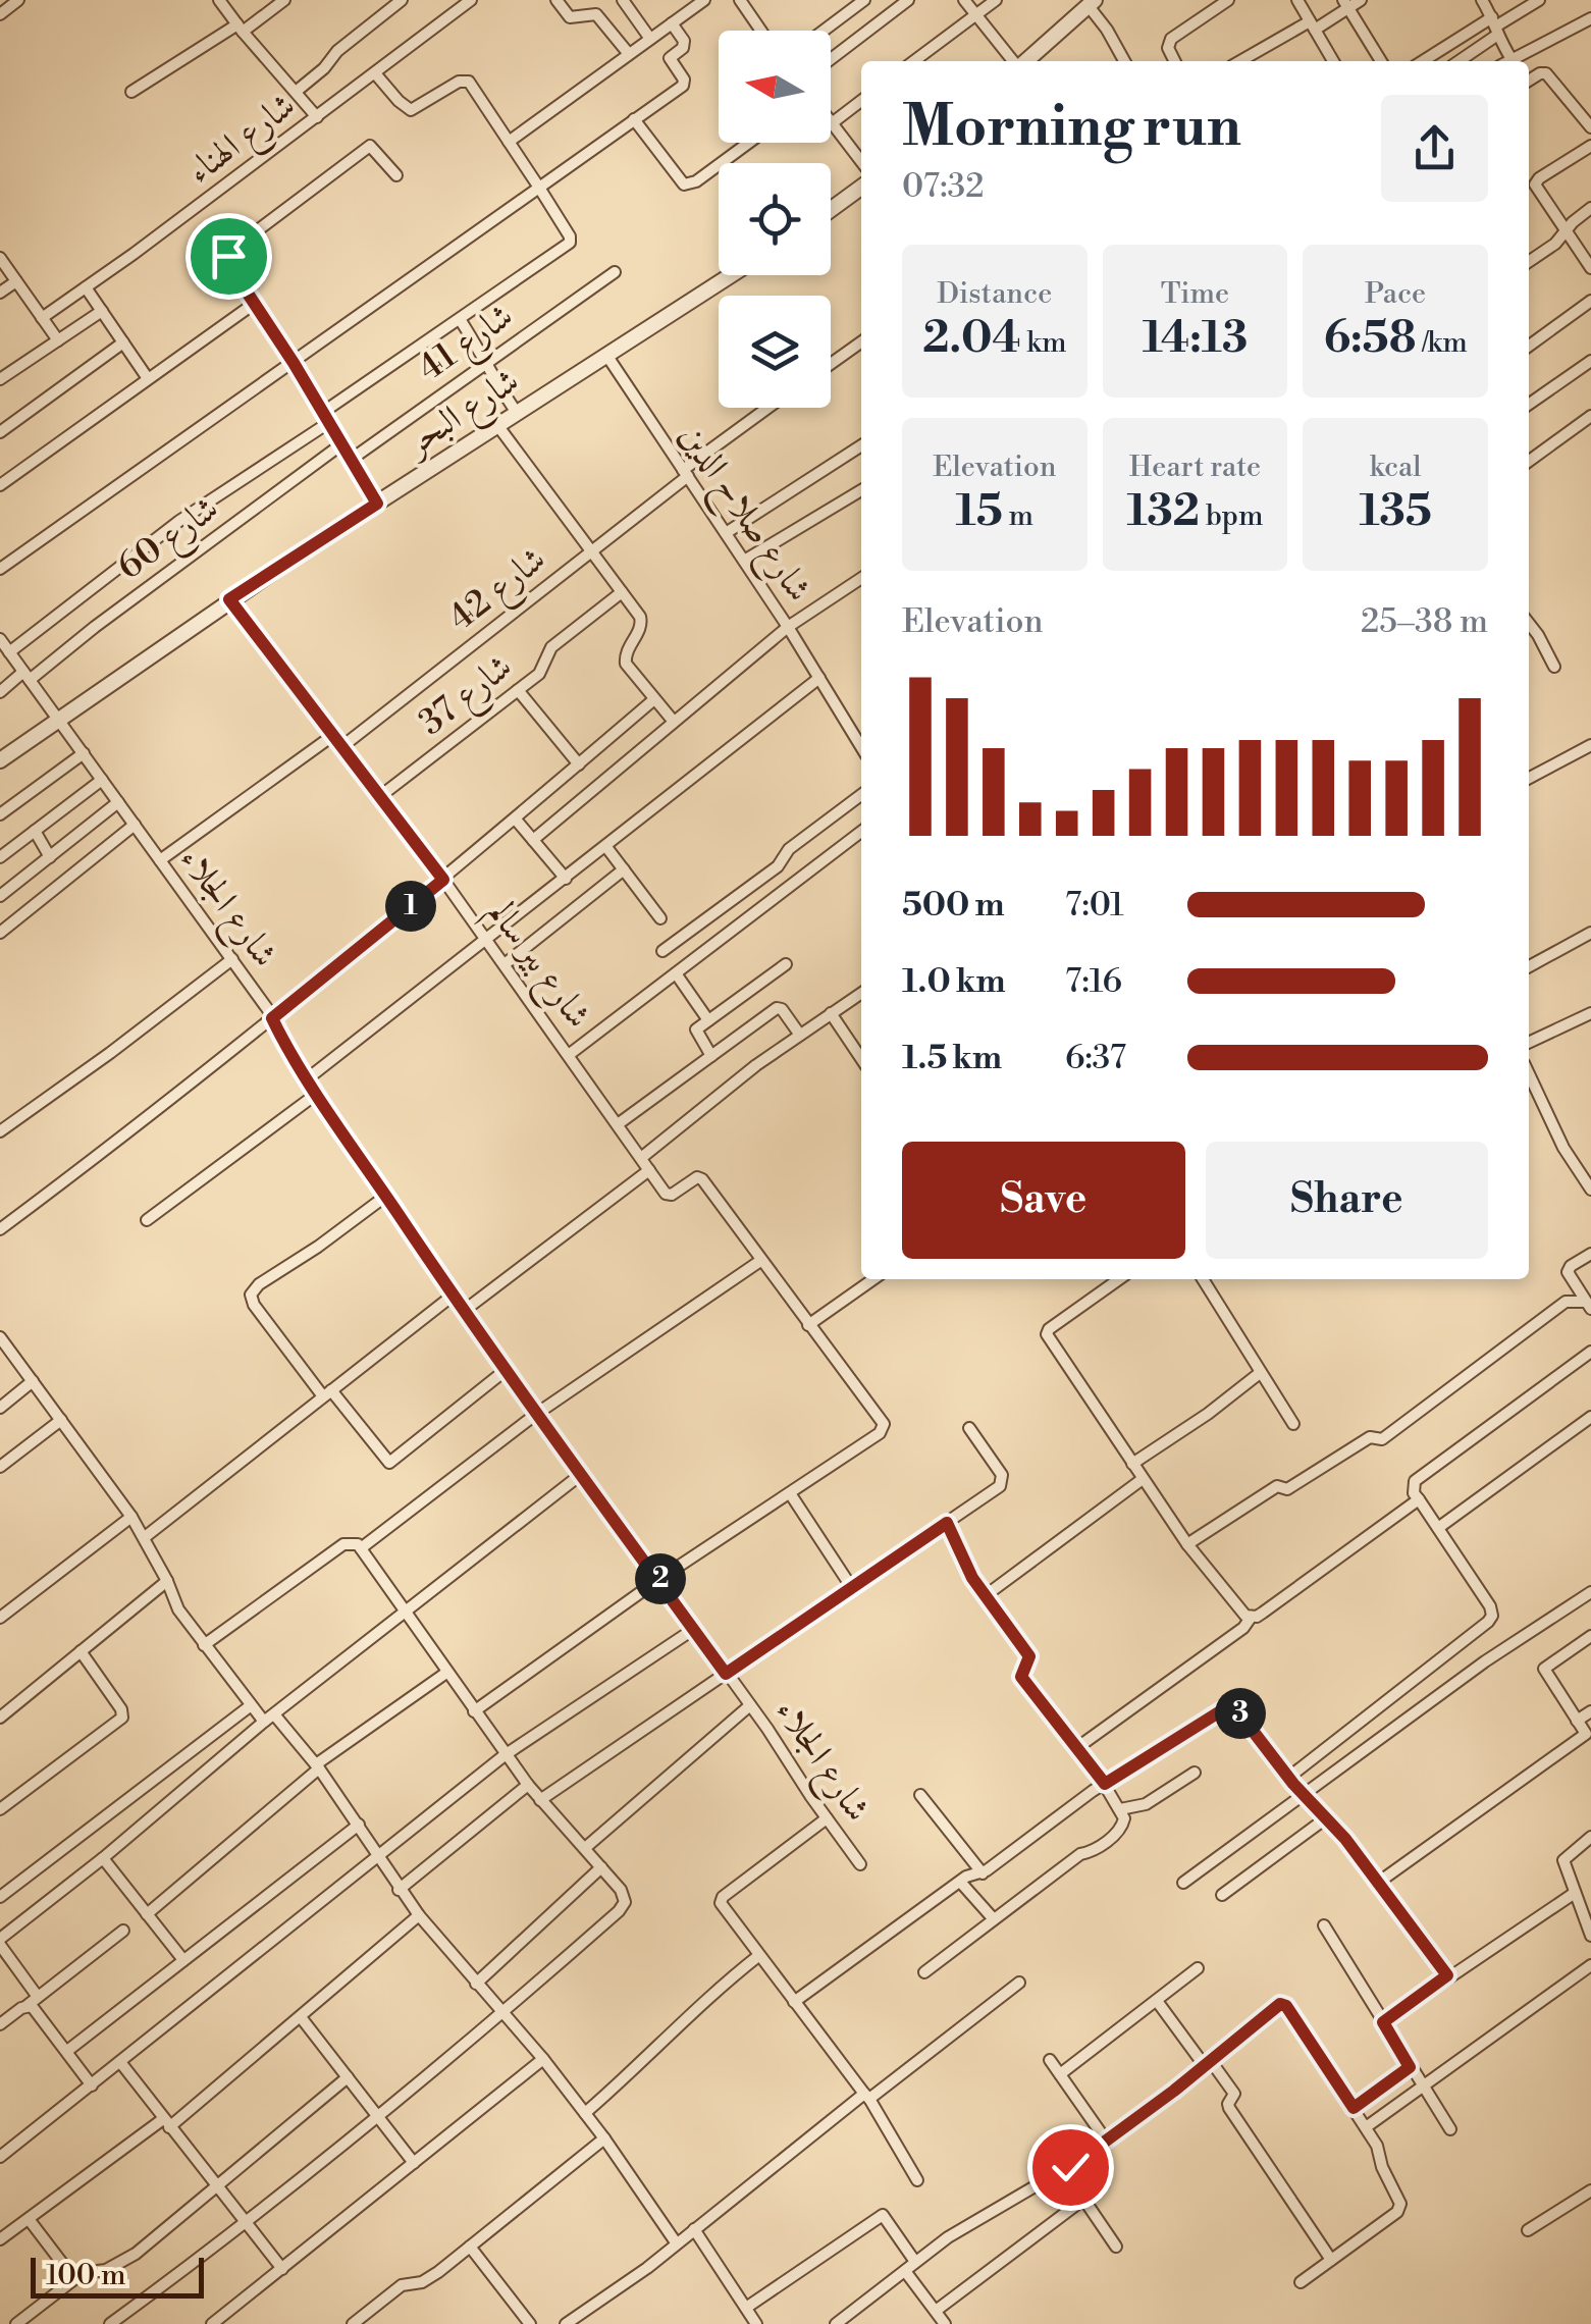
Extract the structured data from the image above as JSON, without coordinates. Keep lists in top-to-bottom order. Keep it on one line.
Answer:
{"streets":{"street":["شارع الهناء","شارع 41","شارع البحر","شارع صلاح الدين","شارع 60","شارع 42","شارع 37","شارع الجلاء","شارع بير سالم"]},"crossings":[["شارع البحر","شارع صلاح الدين"],["شارع البحر","شارع الجلاء"],["شارع البحر","شارع بير سالم"],["شارع صلاح الدين","شارع 42"],["شارع 60","شارع الجلاء"],["شارع 42","شارع بير سالم"],["شارع 37","شارع بير سالم"]],"scale_bar":"100 m","north":"left","page":{"heading":["Morning run","07:32"],"stats":[["Distance","2.04 km"],["Time","14:13"],["Pace","6:58 /km"],["Elevation","15 m"],["Heart rate","132 bpm"],["kcal","135"]],"chart":["Elevation","25–38 m"],"list":[{"name":"500 m","note":"7:01"},{"name":"1.0 km","note":"7:16"},{"name":"1.5 km","note":"6:37"}],"pins":["1","2","3"],"buttons":["Save","Share"],"scale":"100 m"}}
